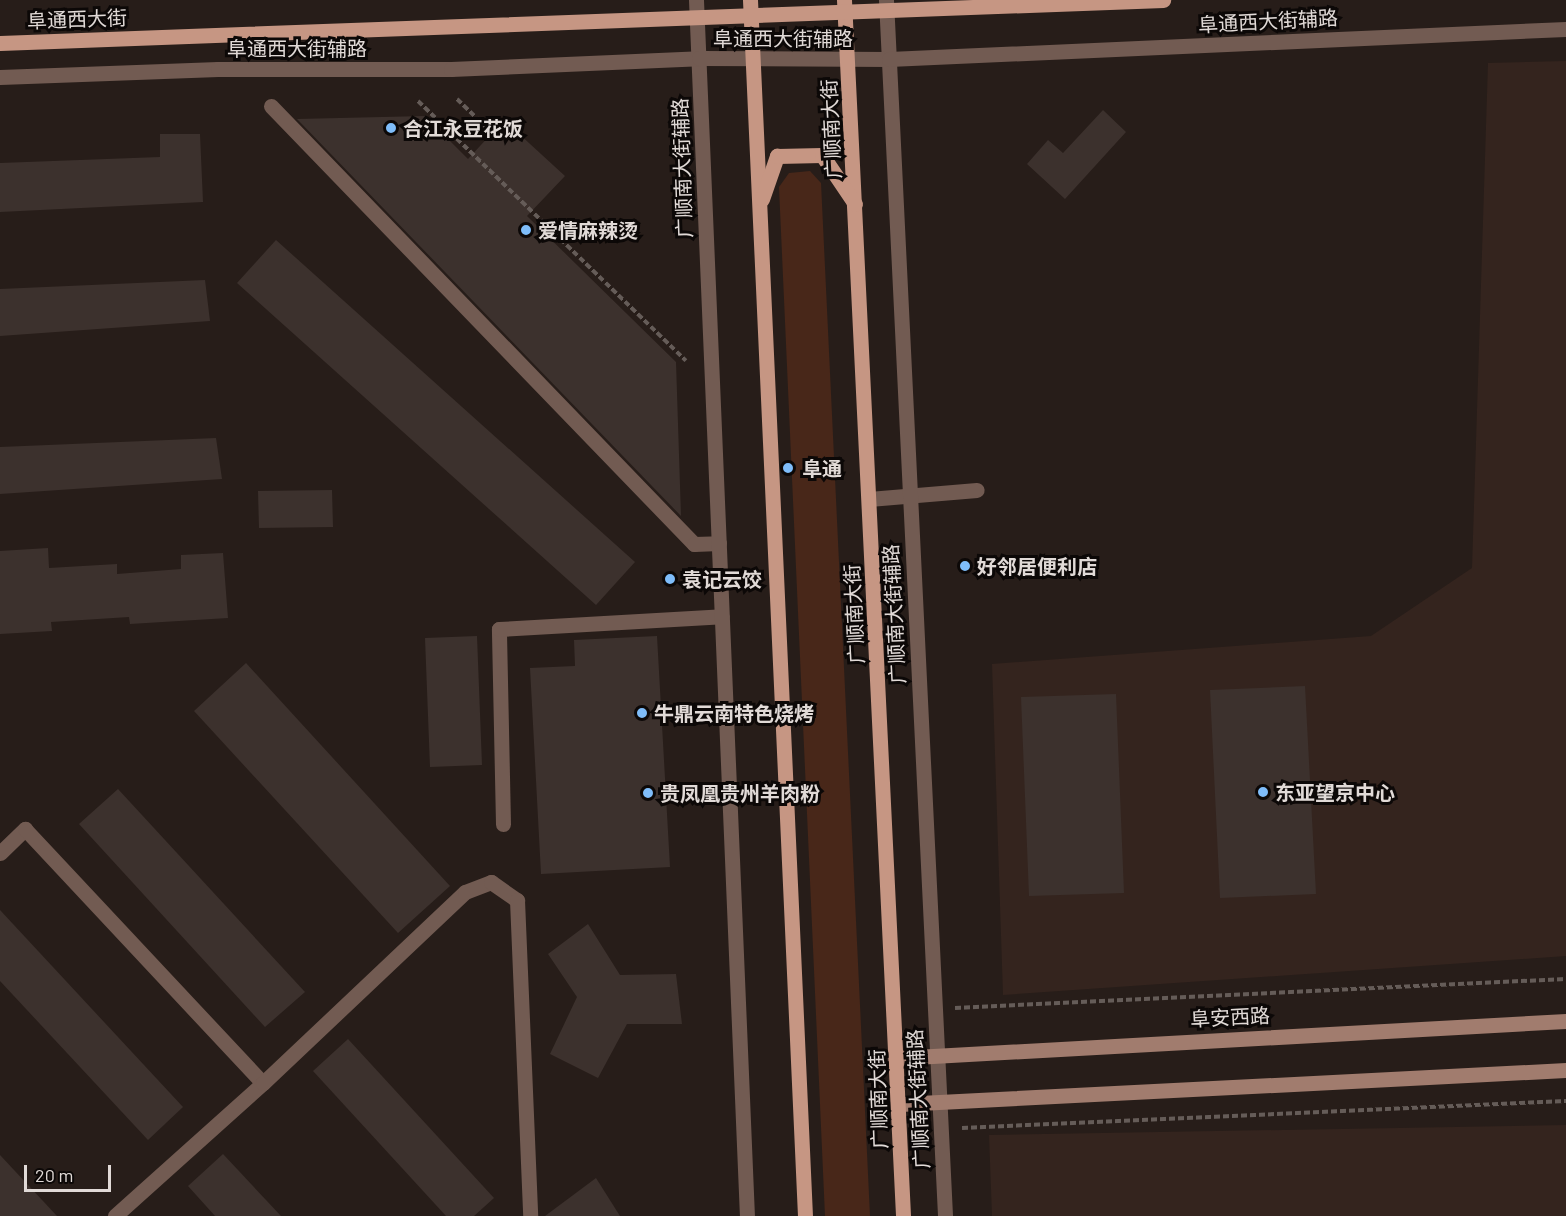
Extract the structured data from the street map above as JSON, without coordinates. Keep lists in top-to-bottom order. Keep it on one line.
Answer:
{"streets":{"main road":["阜通西大街","广顺南大街","阜安西路"],"street":["阜通西大街辅路","广顺南大街辅路"]},"crossings":[["阜通西大街","广顺南大街"],["阜通西大街","广顺南大街辅路"],["阜通西大街辅路","广顺南大街"],["阜通西大街辅路","广顺南大街辅路"],["广顺南大街","阜安西路"],["广顺南大街辅路","阜安西路"]],"places":["合江永豆花饭","爱情麻辣烫","阜通","好邻居便利店","袁记云饺","牛鼎云南特色烧烤","东亚望京中心","贵凤凰贵州羊肉粉"],"scale_bar":"20 m"}
